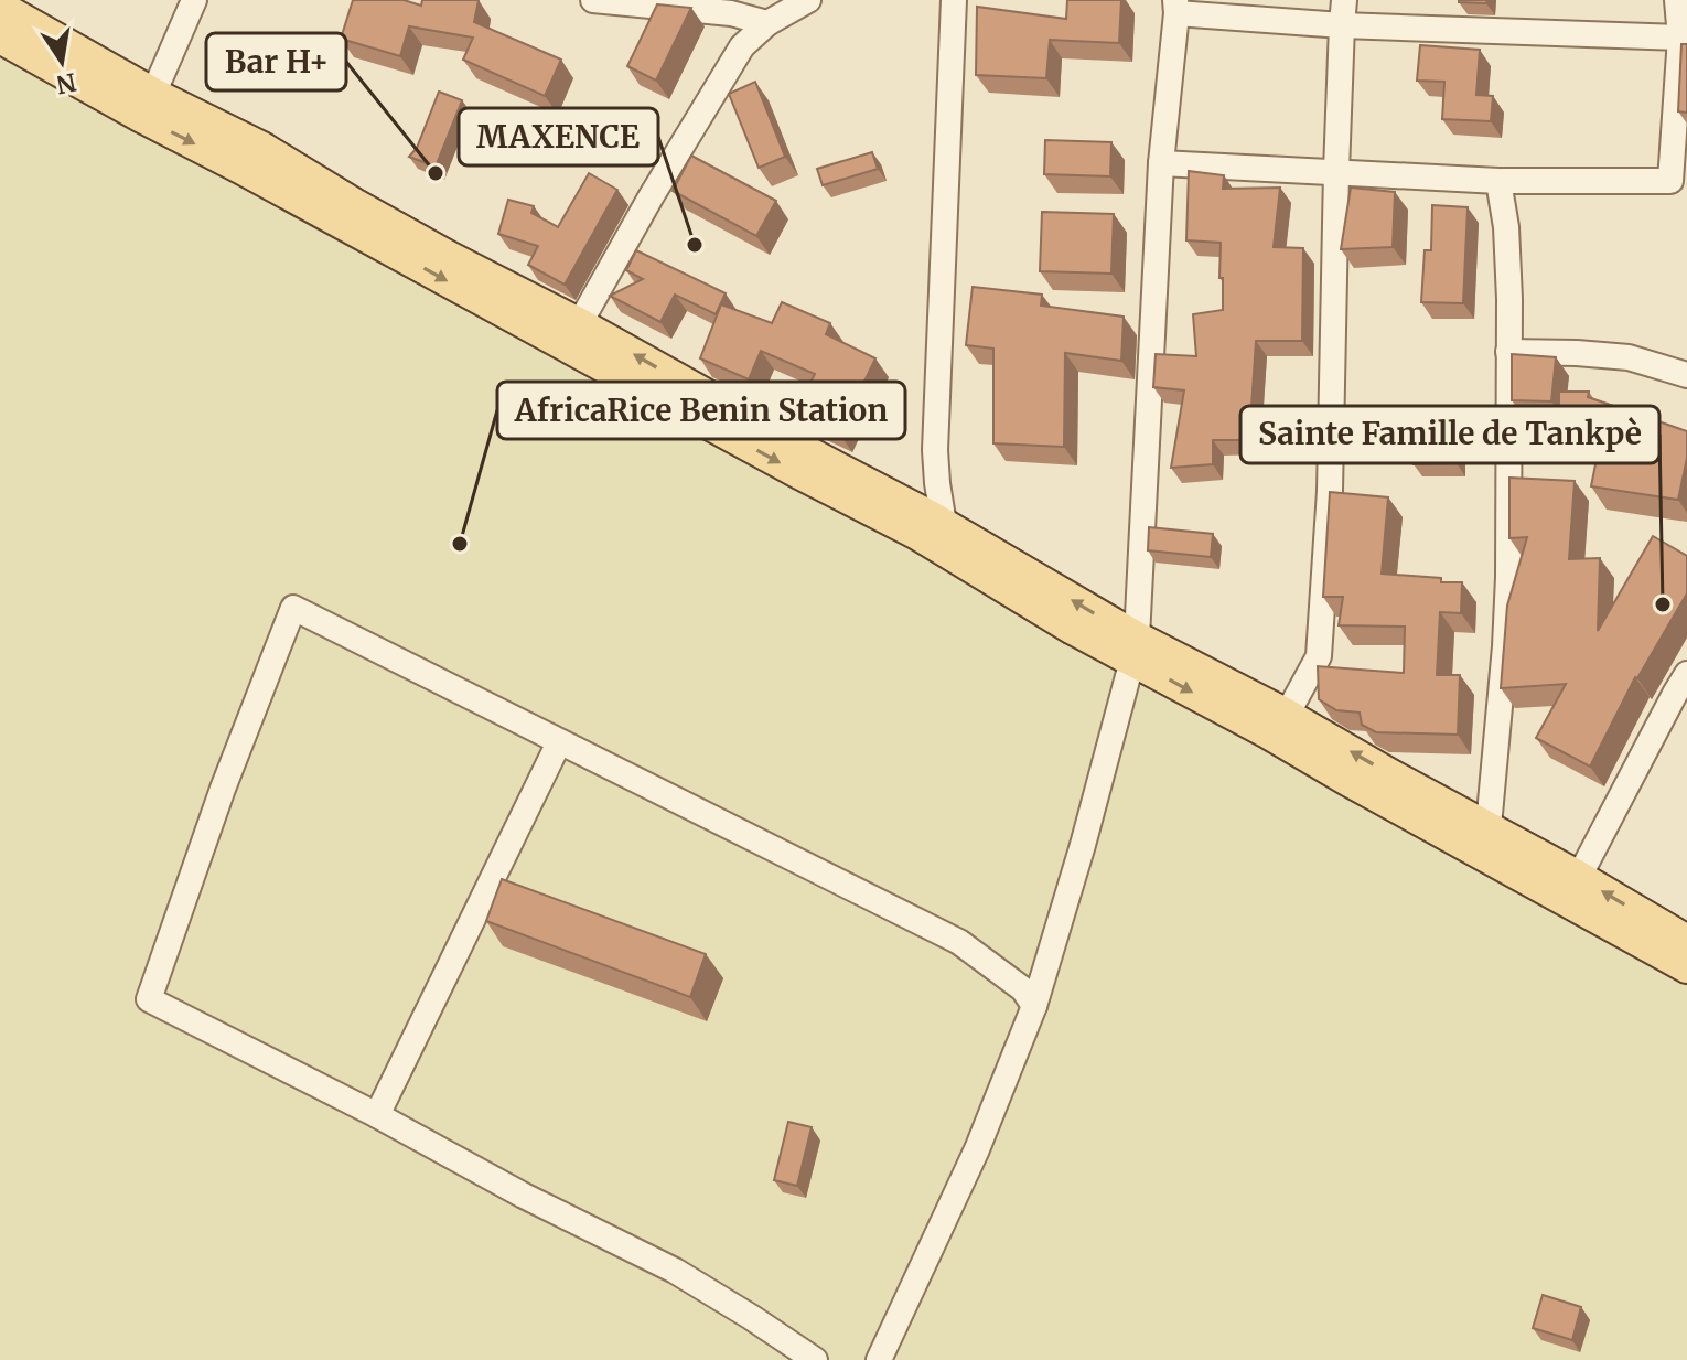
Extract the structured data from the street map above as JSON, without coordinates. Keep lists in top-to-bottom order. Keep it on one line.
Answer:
{"places":["Bar H+","MAXENCE","AfricaRice Benin Station","Sainte Famille de Tankpè"],"north":"bottom"}
